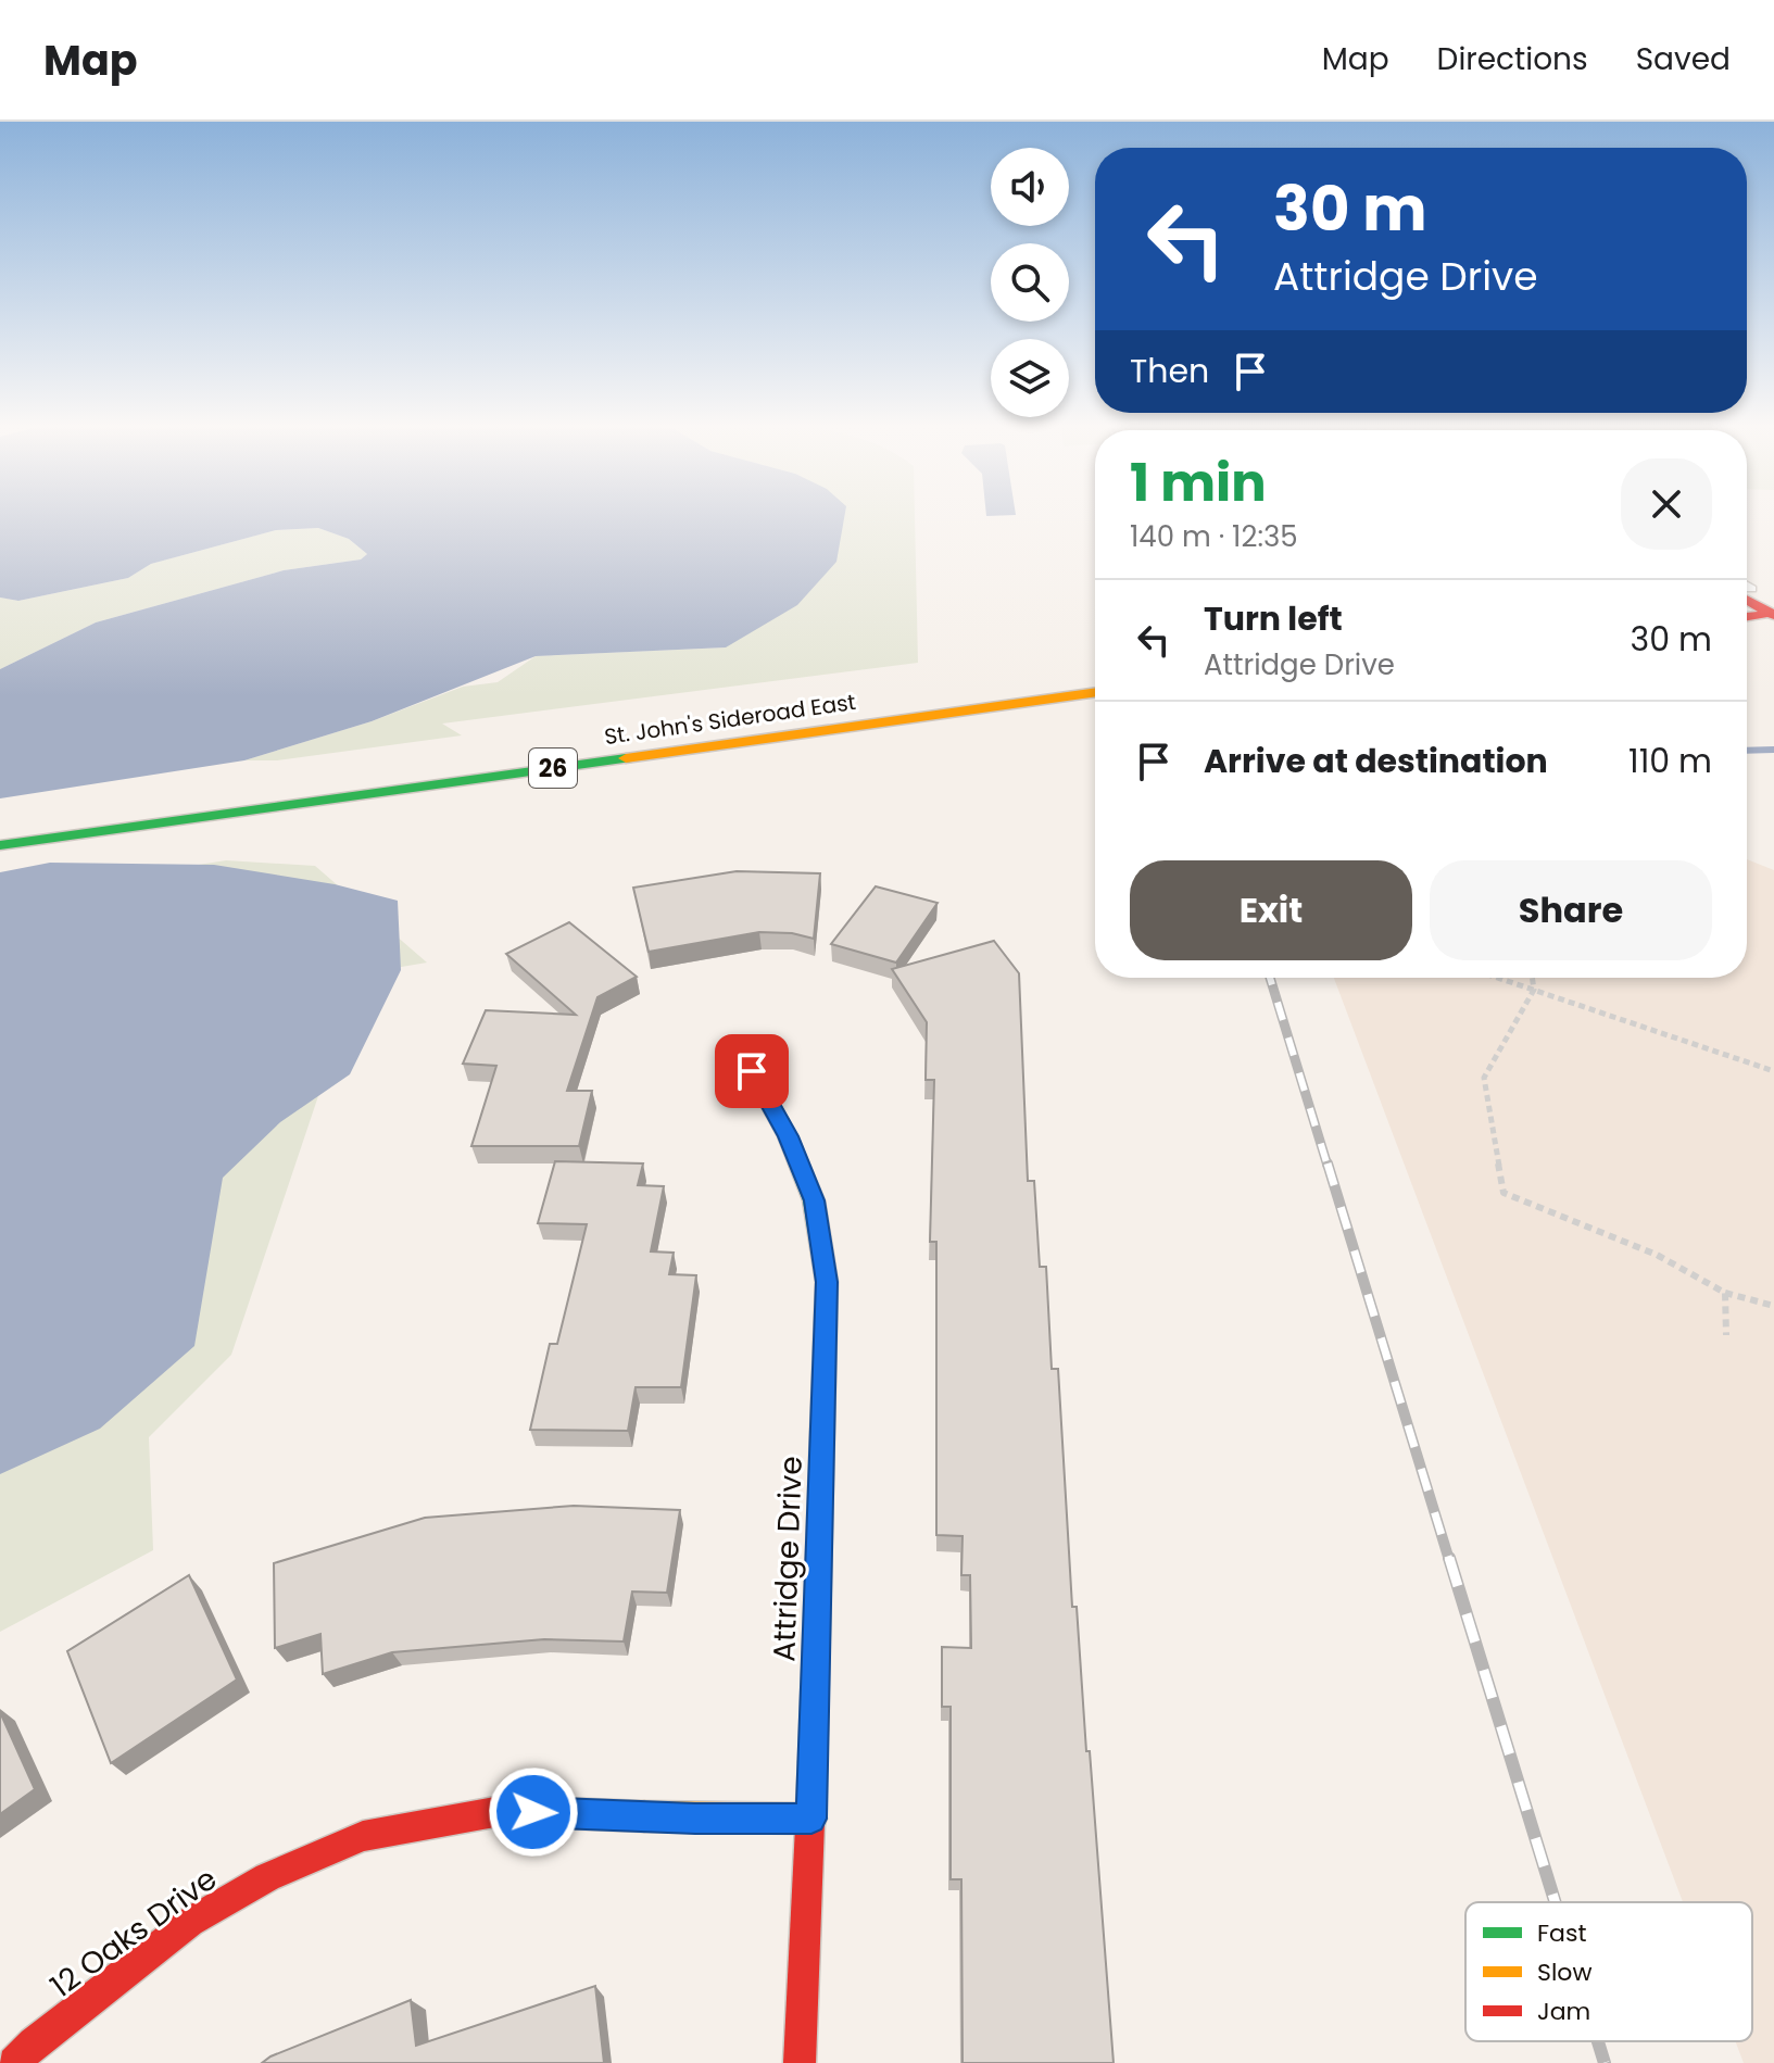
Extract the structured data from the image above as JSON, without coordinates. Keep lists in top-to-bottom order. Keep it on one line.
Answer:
{"streets":{"main road":["St. John's Sideroad East","26","Attridge Drive","12 Oaks Drive"]},"crossings":[["Attridge Drive","12 Oaks Drive"]],"legend":["Fast","Slow","Jam"],"page":{"header":"Map","nav":["Map","Directions","Saved"],"turn":["30 m","Attridge Drive"],"then":"Then","heading":["1 min","140 m · 12:35"],"list":[{"name":"Turn left","note":"Attridge Drive","value":"30 m"},{"name":"Arrive at destination","value":"110 m"}],"buttons":["Exit","Share"]}}
